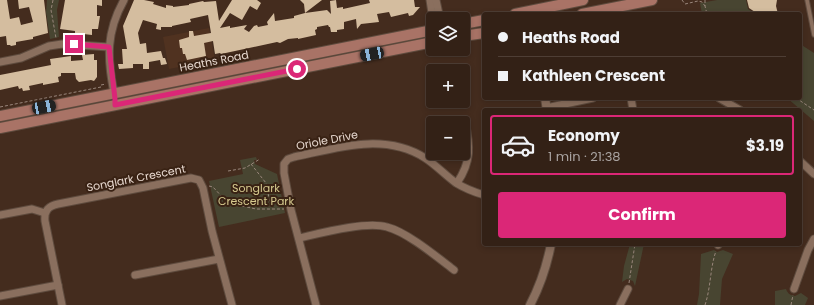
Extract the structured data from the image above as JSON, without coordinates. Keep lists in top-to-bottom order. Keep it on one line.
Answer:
{"streets":{"main road":["Heaths Road"],"street":["Oriole Drive","Songlark Crescent"]},"parks":["Songlark Crescent Park"],"page":{"map_buttons":["+","−"],"banner":["Heaths Road","Kathleen Crescent"],"list":[{"name":"Economy","note":"1 min · 21:38","value":"$3.19"}],"buttons":"Confirm"}}
